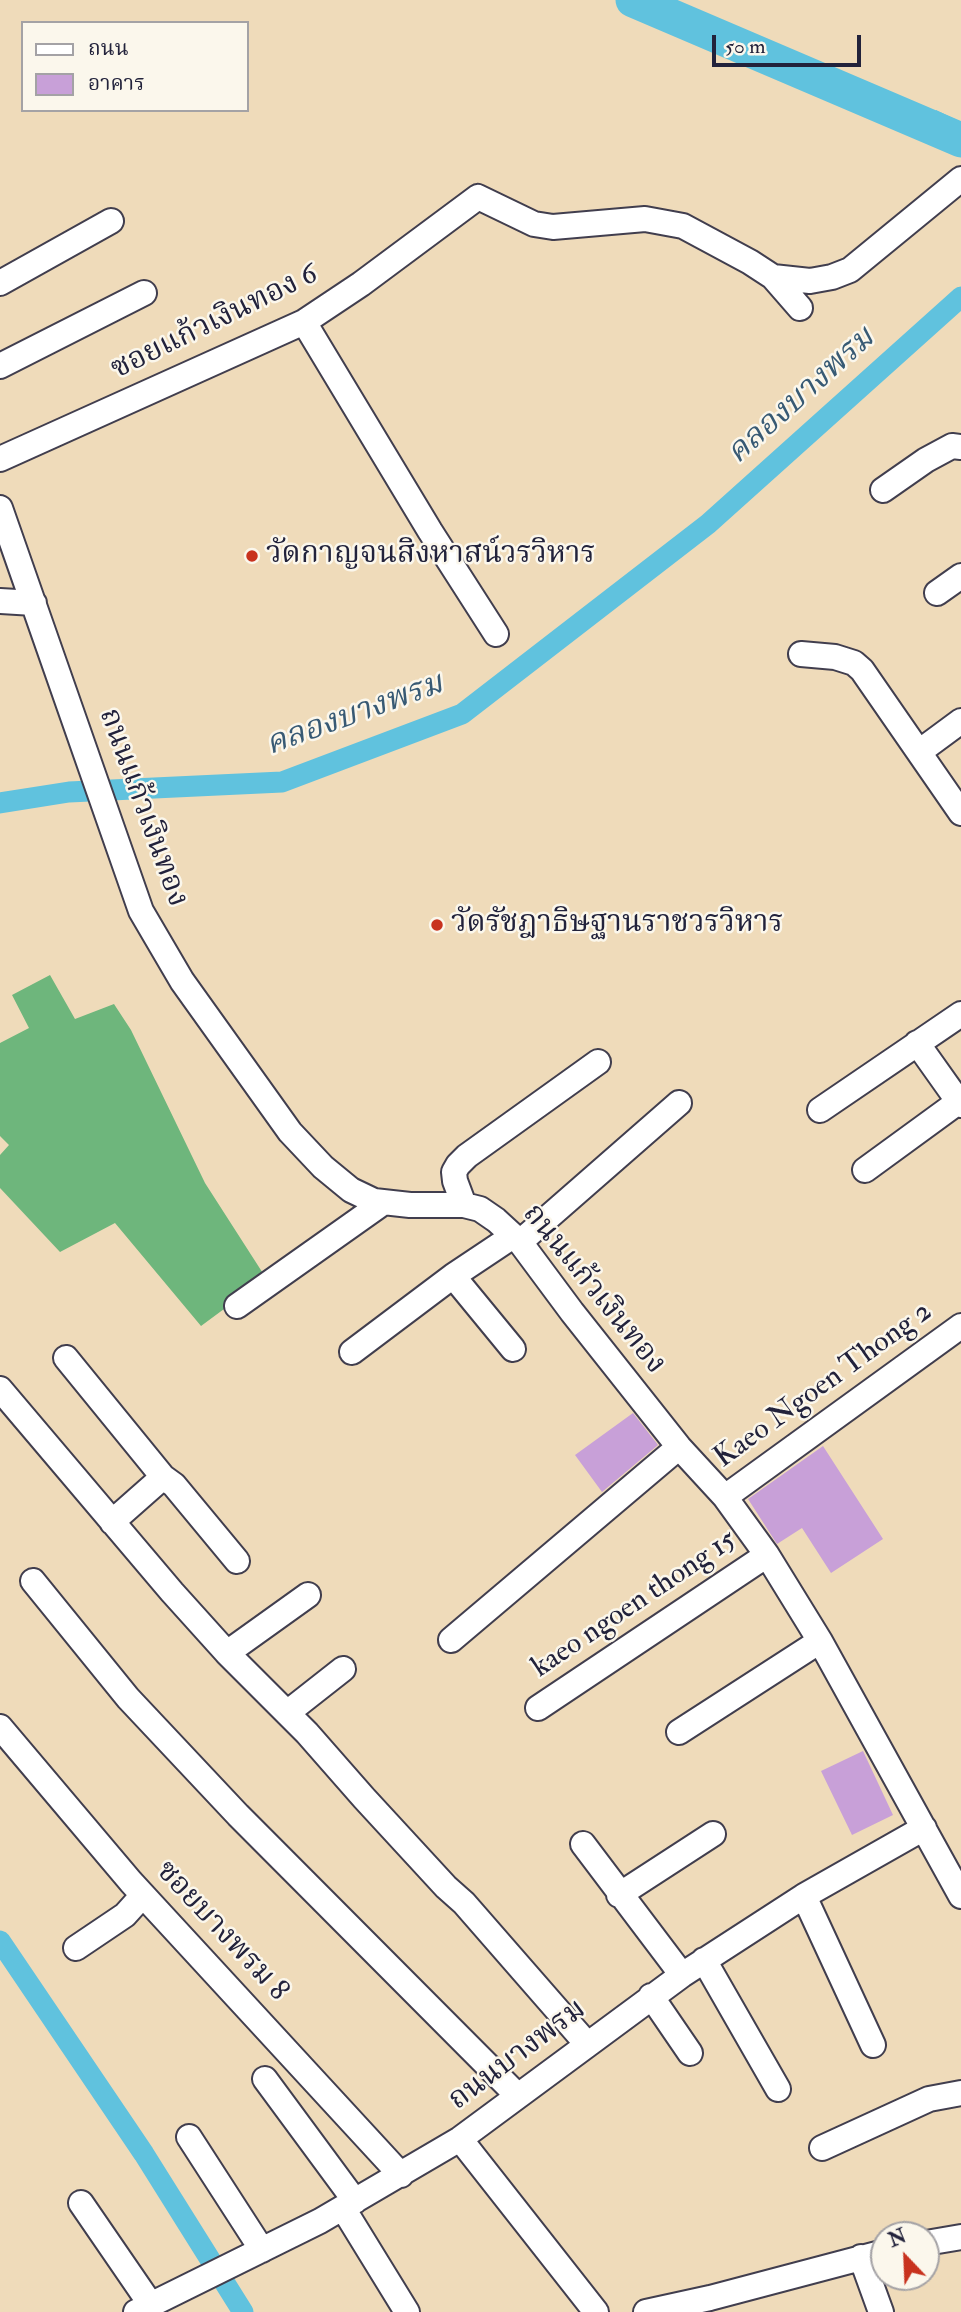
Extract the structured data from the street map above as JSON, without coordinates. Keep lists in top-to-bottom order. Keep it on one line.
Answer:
{"streets":{"street":["ซอยแก้วเงินทอง 6","ถนนแก้วเงินทอง","Kaeo Ngoen Thong 2","kaeo ngoen thong 15","ซอยบางพรม 8","ถนนบางพรม"]},"crossings":[["ถนนแก้วเงินทอง","Kaeo Ngoen Thong 2"],["ถนนแก้วเงินทอง","kaeo ngoen thong 15"],["ถนนแก้วเงินทอง","ถนนบางพรม"],["ซอยบางพรม 8","ถนนบางพรม"]],"water":["คลองบางพรม"],"places":["วัดกาญจนสิงหาสน์วรวิหาร","วัดรัชฎาธิษฐานราชวรวิหาร"],"legend":["ถนน","อาคาร"],"scale_bar":"50 m","north":"top left"}
